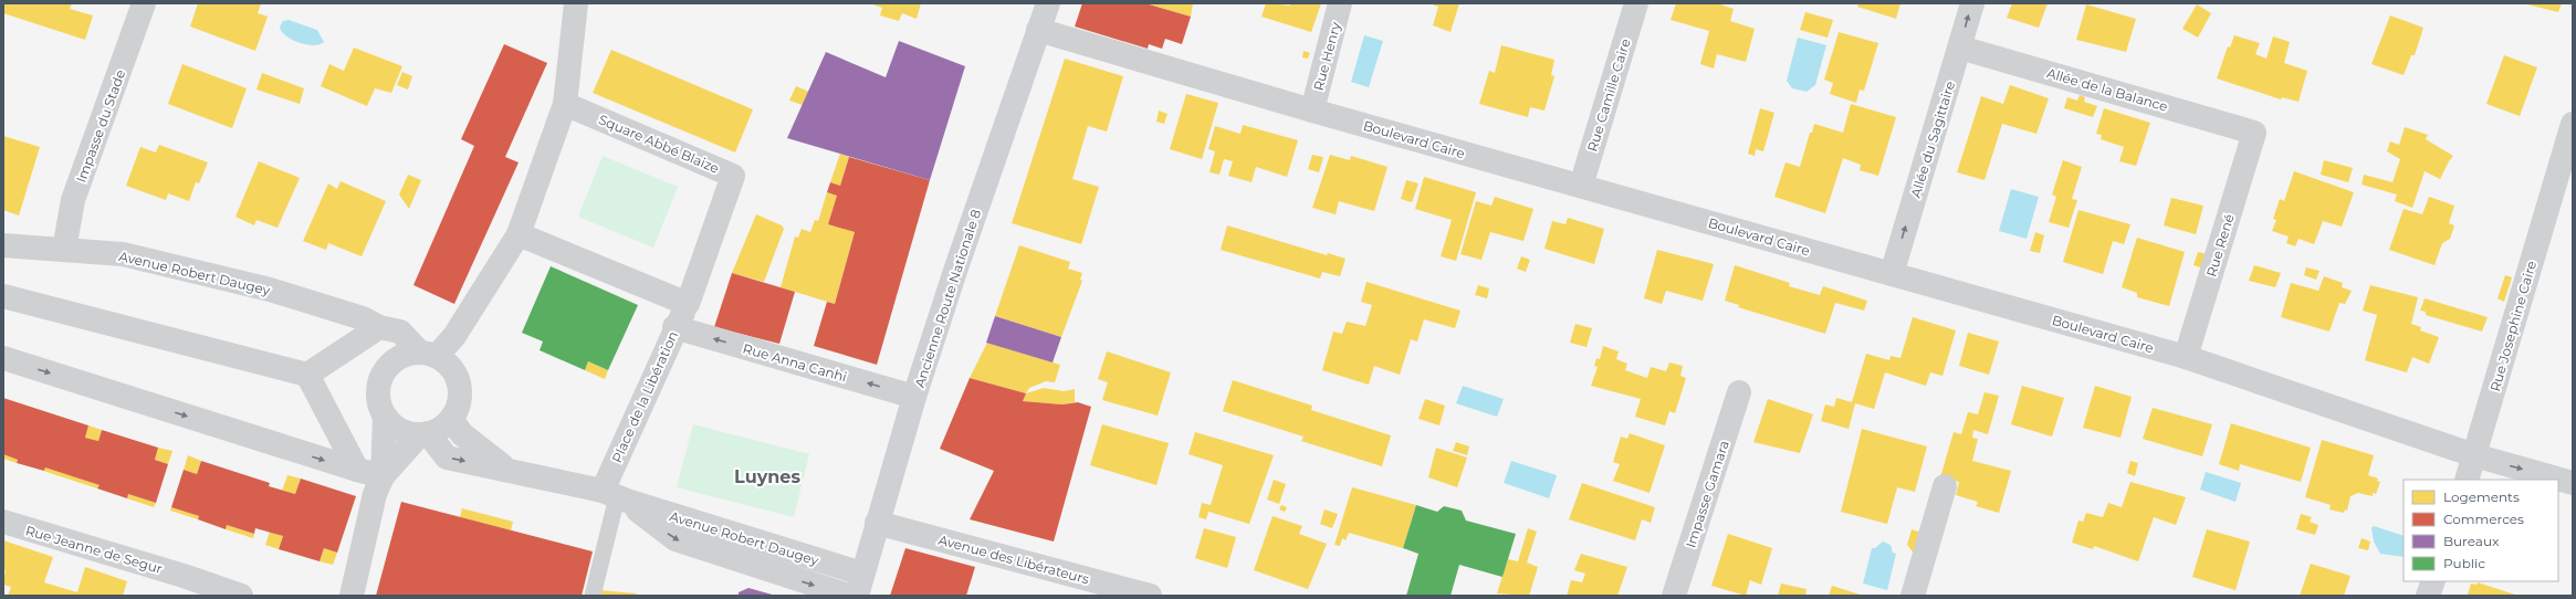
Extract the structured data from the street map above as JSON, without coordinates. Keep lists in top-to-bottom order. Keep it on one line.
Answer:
{"streets":{"main road":["Ancienne Route Nationale 8"],"street":["Rue Henry","Allée de la Balance","Rue Camille Caire","Impasse du Stade","Boulevard Caire","Allée du Sagittaire","Square Abbé Blaize","Rue René","Avenue Robert Daugey","Rue Josephine Caire","Rue Anna Canhi","Place de la Libération","Impasse Gamara","Rue Jeanne de Segur","Avenue des Libérateurs"]},"crossings":[["Rue Henry","Boulevard Caire"],["Allée de la Balance","Allée du Sagittaire"],["Allée de la Balance","Rue René"],["Rue Camille Caire","Boulevard Caire"],["Impasse du Stade","Avenue Robert Daugey"],["Boulevard Caire","Allée du Sagittaire"],["Boulevard Caire","Rue René"],["Boulevard Caire","Ancienne Route Nationale 8"],["Boulevard Caire","Rue Josephine Caire"],["Square Abbé Blaize","Place de la Libération"],["Avenue Robert Daugey","Ancienne Route Nationale 8"],["Avenue Robert Daugey","Place de la Libération"],["Ancienne Route Nationale 8","Rue Anna Canhi"],["Ancienne Route Nationale 8","Avenue des Libérateurs"],["Rue Anna Canhi","Place de la Libération"]],"one_way":["Allée du Sagittaire","Rue Anna Canhi"],"districts":["Luynes"],"legend":["Logements","Commerces","Bureaux","Public"]}
